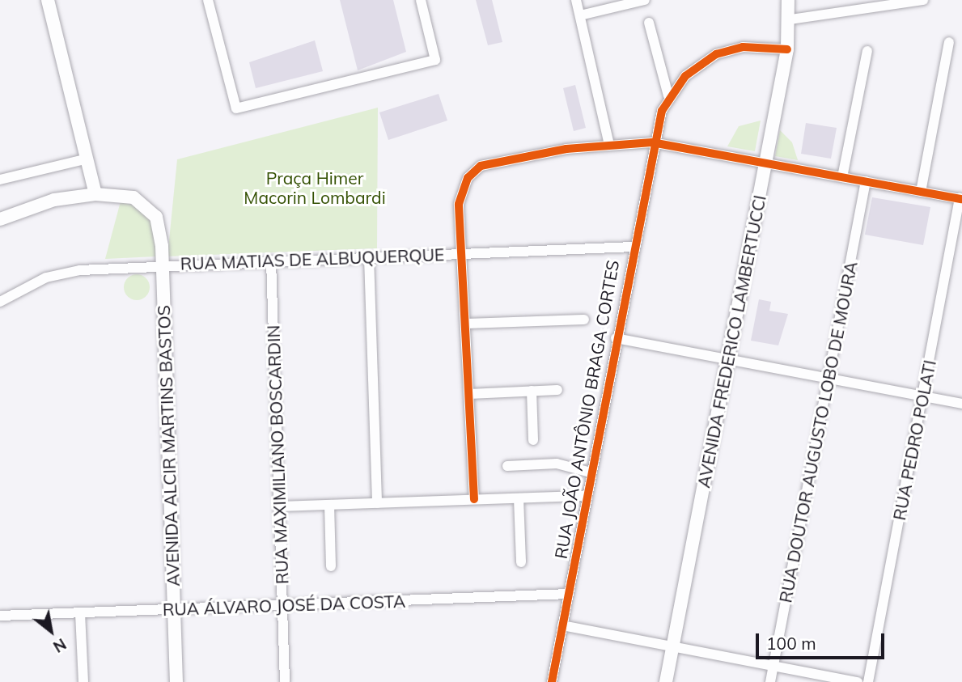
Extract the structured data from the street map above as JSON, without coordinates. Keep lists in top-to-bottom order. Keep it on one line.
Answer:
{"streets":{"street":["RUA MATIAS DE ALBUQUERQUE","AVENIDA FREDERICO LAMBERTUCCI","RUA JOÃO ANTÔNIO BRAGA CORTES","RUA DOUTOR AUGUSTO LOBO DE MOURA","RUA PEDRO POLATI","AVENIDA ALCIR MARTINS BASTOS","RUA MAXIMILIANO BOSCARDIN","RUA ÁLVARO JOSÉ DA COSTA"]},"crossings":[["RUA MATIAS DE ALBUQUERQUE","RUA JOÃO ANTÔNIO BRAGA CORTES"],["RUA MATIAS DE ALBUQUERQUE","AVENIDA ALCIR MARTINS BASTOS"],["RUA MATIAS DE ALBUQUERQUE","RUA MAXIMILIANO BOSCARDIN"],["RUA JOÃO ANTÔNIO BRAGA CORTES","RUA ÁLVARO JOSÉ DA COSTA"],["AVENIDA ALCIR MARTINS BASTOS","RUA ÁLVARO JOSÉ DA COSTA"],["RUA MAXIMILIANO BOSCARDIN","RUA ÁLVARO JOSÉ DA COSTA"]],"parks":["Praça Himer Macorin Lombardi"],"scale_bar":"100 m","north":"bottom right"}
